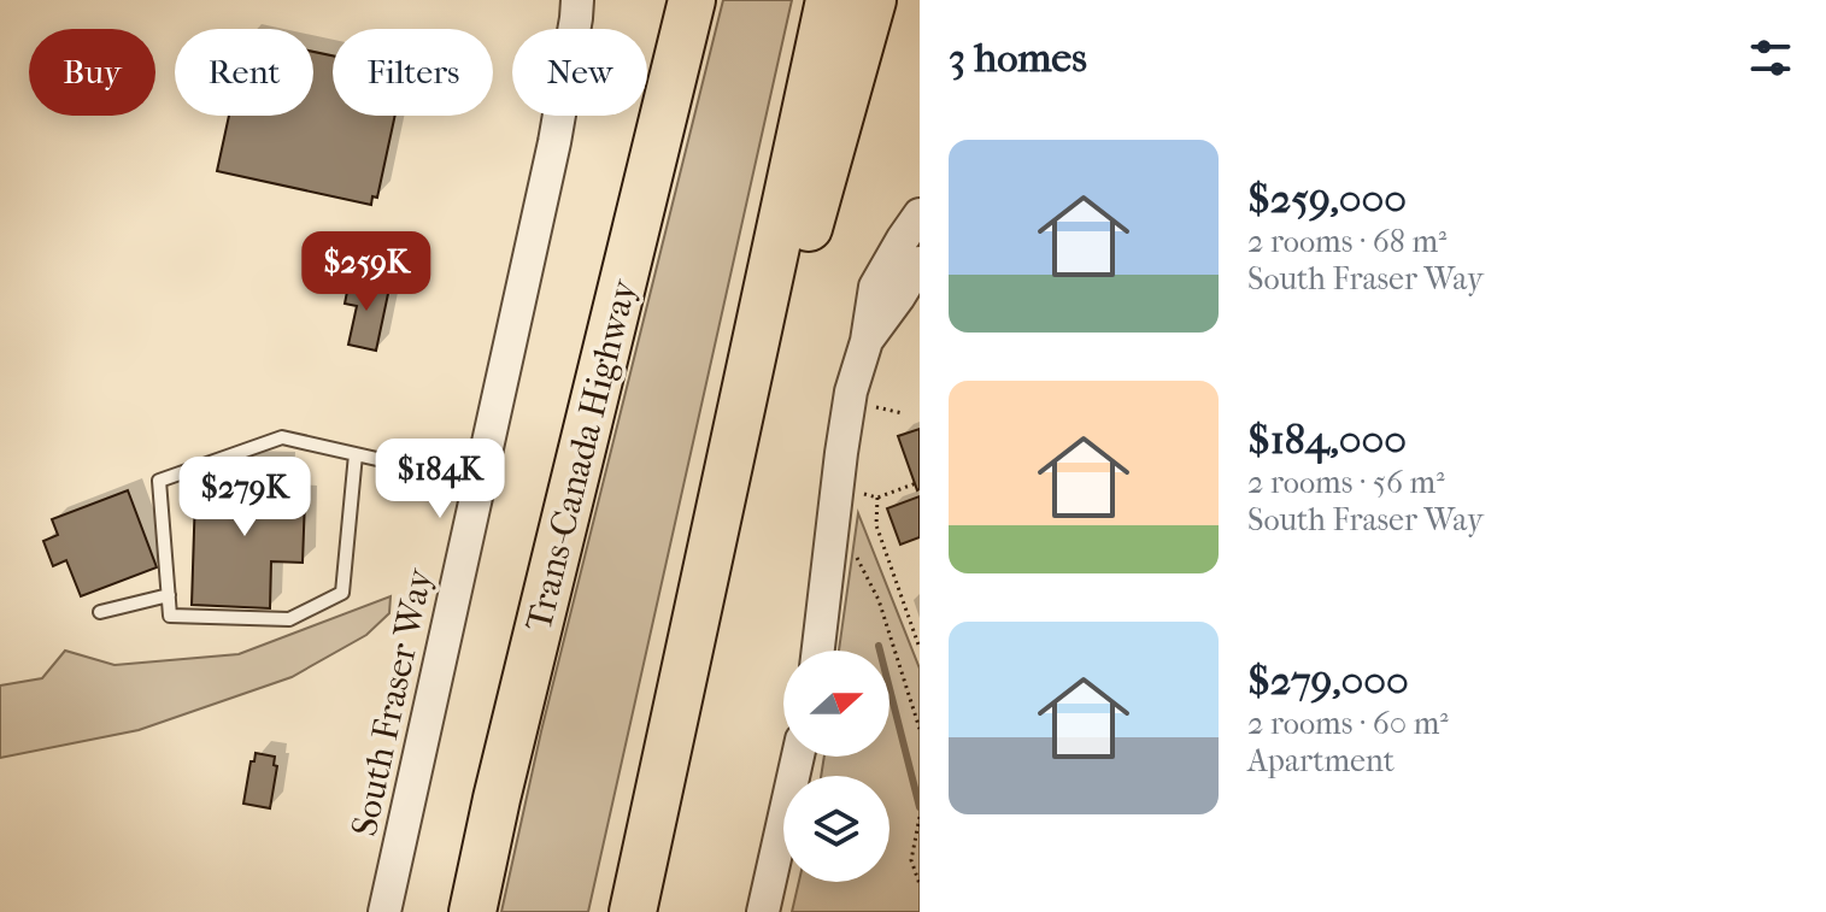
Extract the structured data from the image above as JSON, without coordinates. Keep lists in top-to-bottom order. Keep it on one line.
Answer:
{"streets":{"highway":["Trans-Canada Highway"],"street":["South Fraser Way"]},"north":"right","page":{"heading":"3 homes","chip":["Buy","Rent","Filters","New"],"list":[{"name":"$259,000","note":"2 rooms · 68 m² · South Fraser Way"},{"name":"$184,000","note":"2 rooms · 56 m² · South Fraser Way"},{"name":"$279,000","note":"2 rooms · 60 m² · Apartment"}],"price":["$259K","$184K","$279K"]}}
